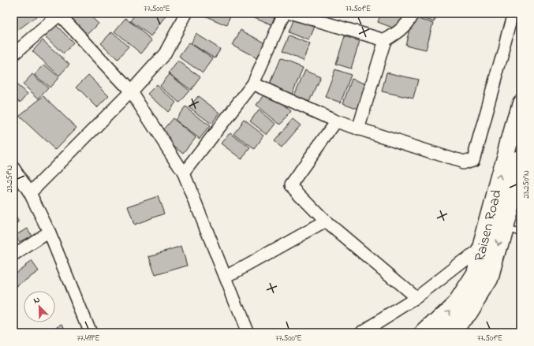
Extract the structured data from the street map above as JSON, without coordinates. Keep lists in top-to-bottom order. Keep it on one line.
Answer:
{"streets":{"main road":["Raisen Road"]},"north":"top left","coordinates":["77.500°E","77.501°E","23.251°N","23.250°N","77.499°E"]}
